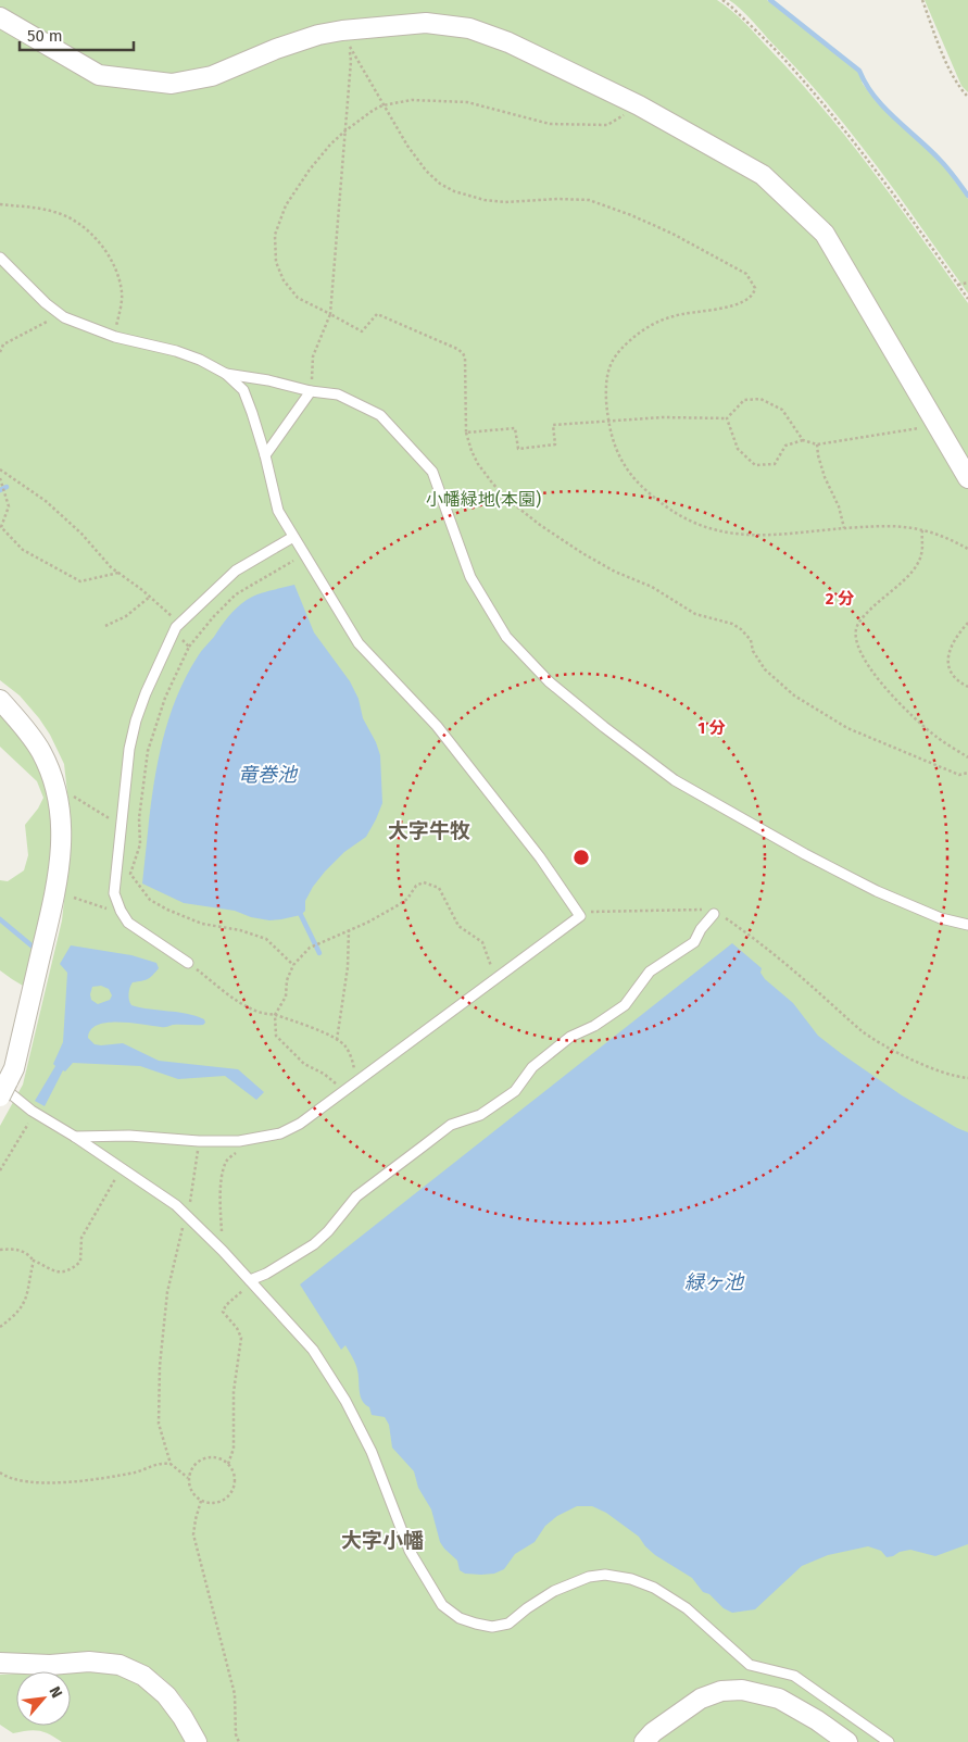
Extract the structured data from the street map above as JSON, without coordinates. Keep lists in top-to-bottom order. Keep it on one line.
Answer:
{"districts":["大字牛牧","大字小幡"],"water":["竜巻池","緑ヶ池"],"parks":["小幡緑地(本園)"],"scale_bar":"50 m","north":"top right","rings":["2 分","1 分"]}
